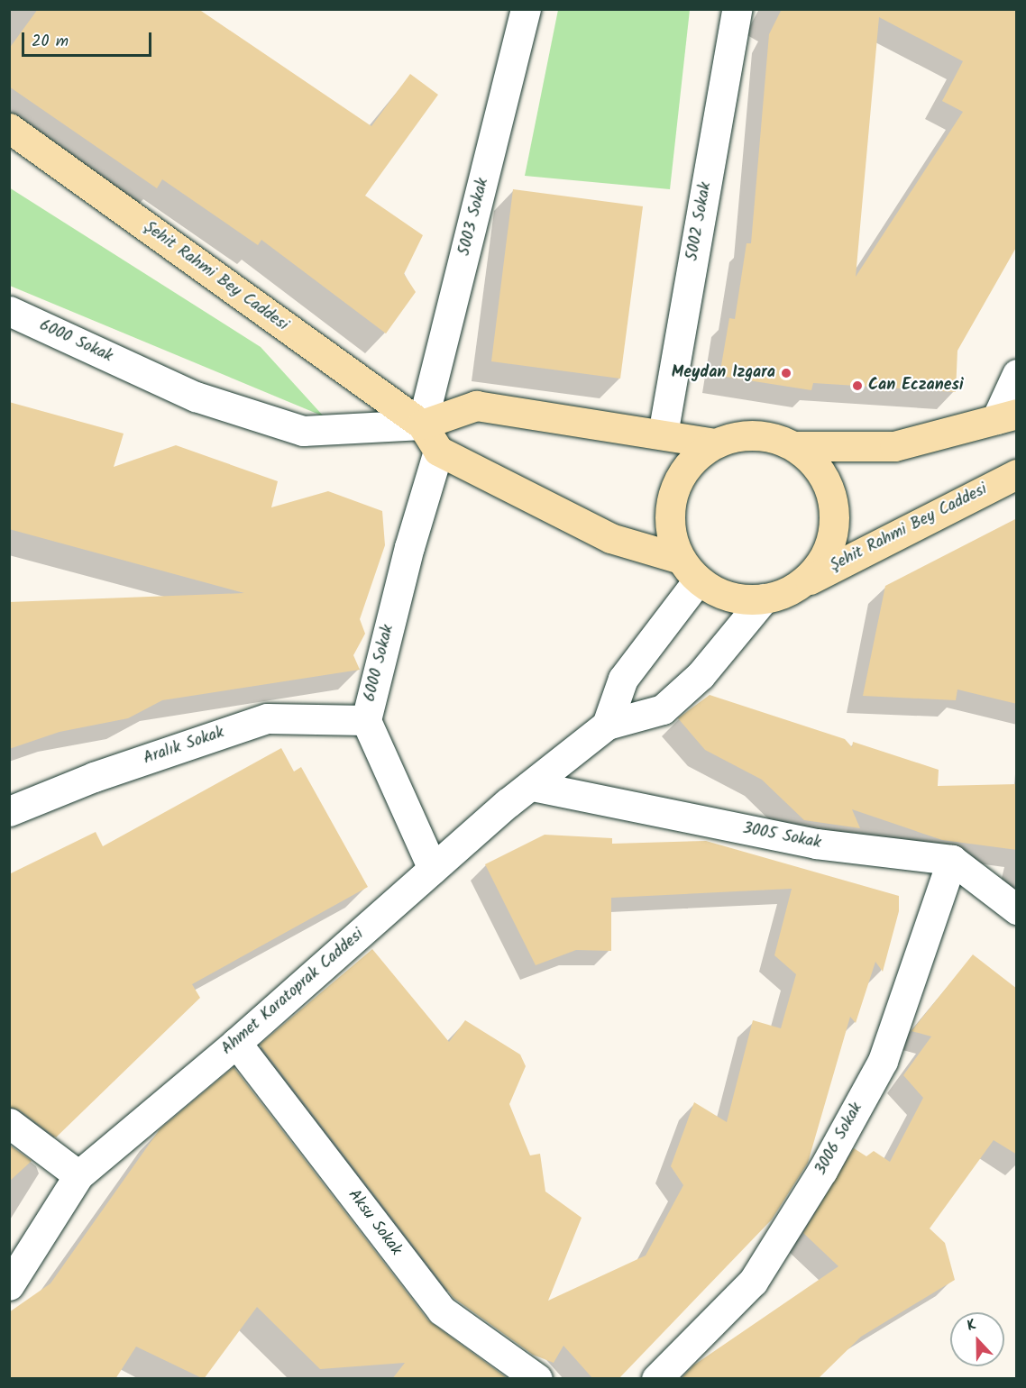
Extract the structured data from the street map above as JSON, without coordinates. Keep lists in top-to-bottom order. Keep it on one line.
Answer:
{"streets":{"main road":["Şehit Rahmi Bey Caddesi"],"street":["5003 Sokak","5002 Sokak","6000 Sokak","Aralık Sokak","3005 Sokak","Ahmet Karatoprak Caddesi","3006 Sokak","Aksu Sokak"]},"crossings":[["5003 Sokak","Şehit Rahmi Bey Caddesi"],["5003 Sokak","6000 Sokak"],["5002 Sokak","Şehit Rahmi Bey Caddesi"],["Şehit Rahmi Bey Caddesi","6000 Sokak"],["Şehit Rahmi Bey Caddesi","Ahmet Karatoprak Caddesi"],["6000 Sokak","Aralık Sokak"],["6000 Sokak","Ahmet Karatoprak Caddesi"],["3005 Sokak","Ahmet Karatoprak Caddesi"],["3005 Sokak","3006 Sokak"],["Ahmet Karatoprak Caddesi","Aksu Sokak"]],"places":["Meydan Izgara","Can Eczanesi"],"scale_bar":"20 m","north":"top"}
